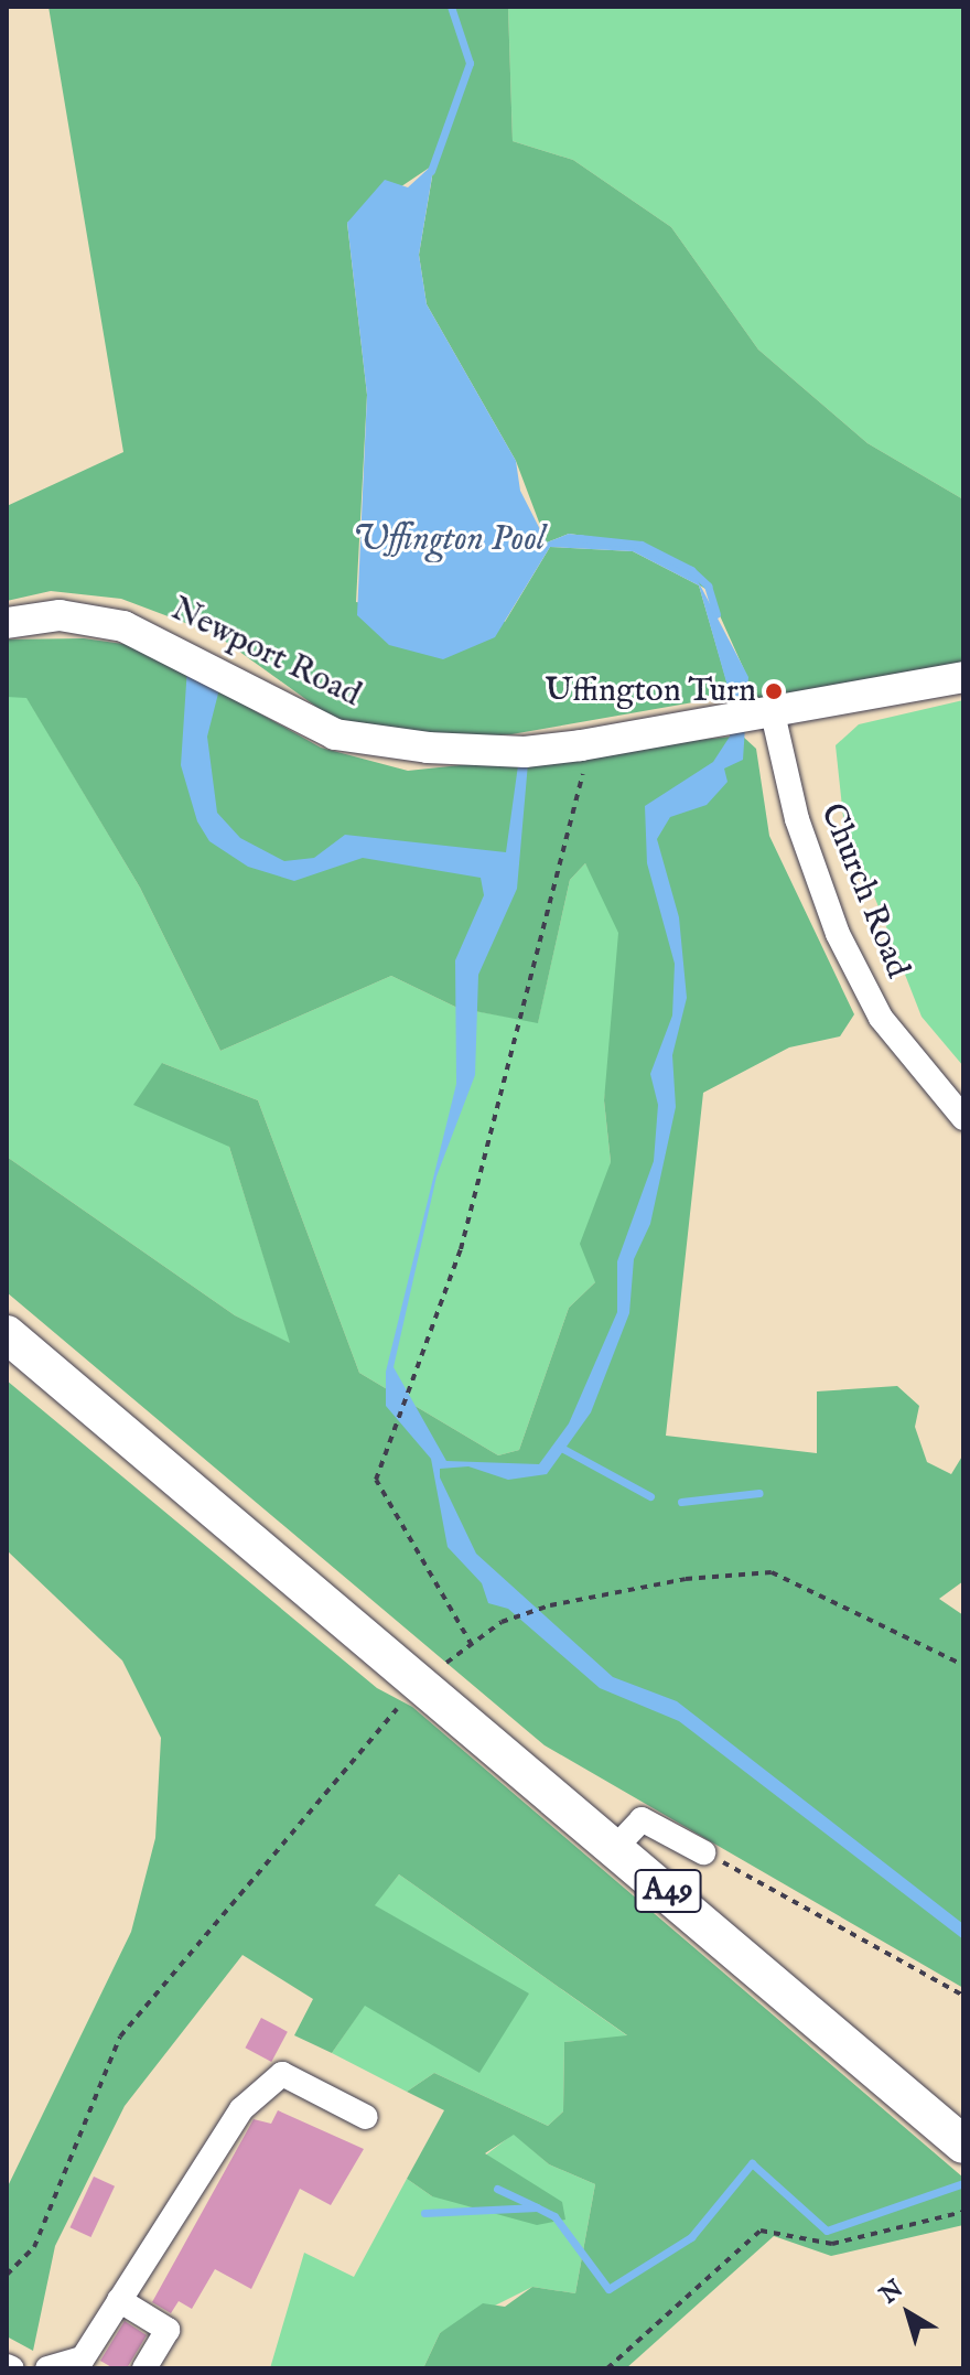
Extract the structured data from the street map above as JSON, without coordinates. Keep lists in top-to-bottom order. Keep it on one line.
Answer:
{"streets":{"highway":["A49"],"main road":["Newport Road"],"street":["Church Road"]},"crossings":[["Newport Road","Church Road"]],"water":["Uffington Pool"],"places":["Uffington Turn"],"north":"top left"}
